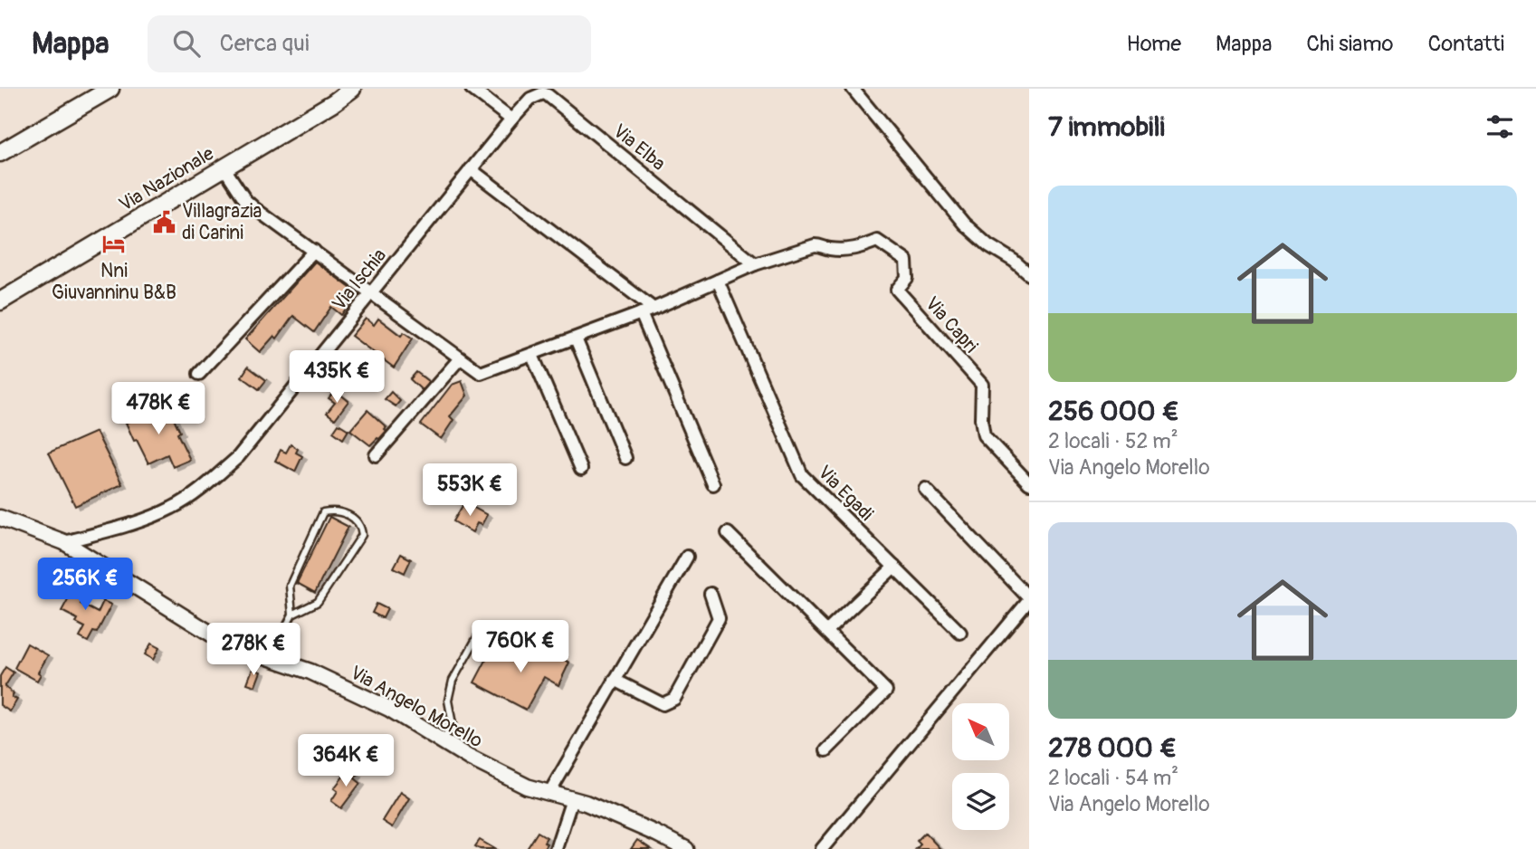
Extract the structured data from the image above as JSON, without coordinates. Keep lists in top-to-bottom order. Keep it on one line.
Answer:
{"streets":{"main road":["Via Nazionale"],"street":["Via Elba","Via Ischia","Via Capri","Via Egadi","Via Angelo Morello"]},"crossings":[["Via Elba","Via Ischia"],["Via Elba","Via Capri"],["Via Ischia","Via Angelo Morello"]],"places":{"public building":["Villagrazia di Carini"],"hotel":["Nni Giuvanninu B&B"]},"north":"top left","page":{"header":"Mappa","search":"Cerca qui","nav":["Home","Mappa","Chi siamo","Contatti"],"heading":"7 immobili","list":[{"name":"256 000 €","note":"2 locali · 52 m² · Via Angelo Morello"},{"name":"278 000 €","note":"2 locali · 54 m² · Via Angelo Morello"}],"price":["435K €","478K €","553K €","256K €","760K €","278K €","364K €"]}}
